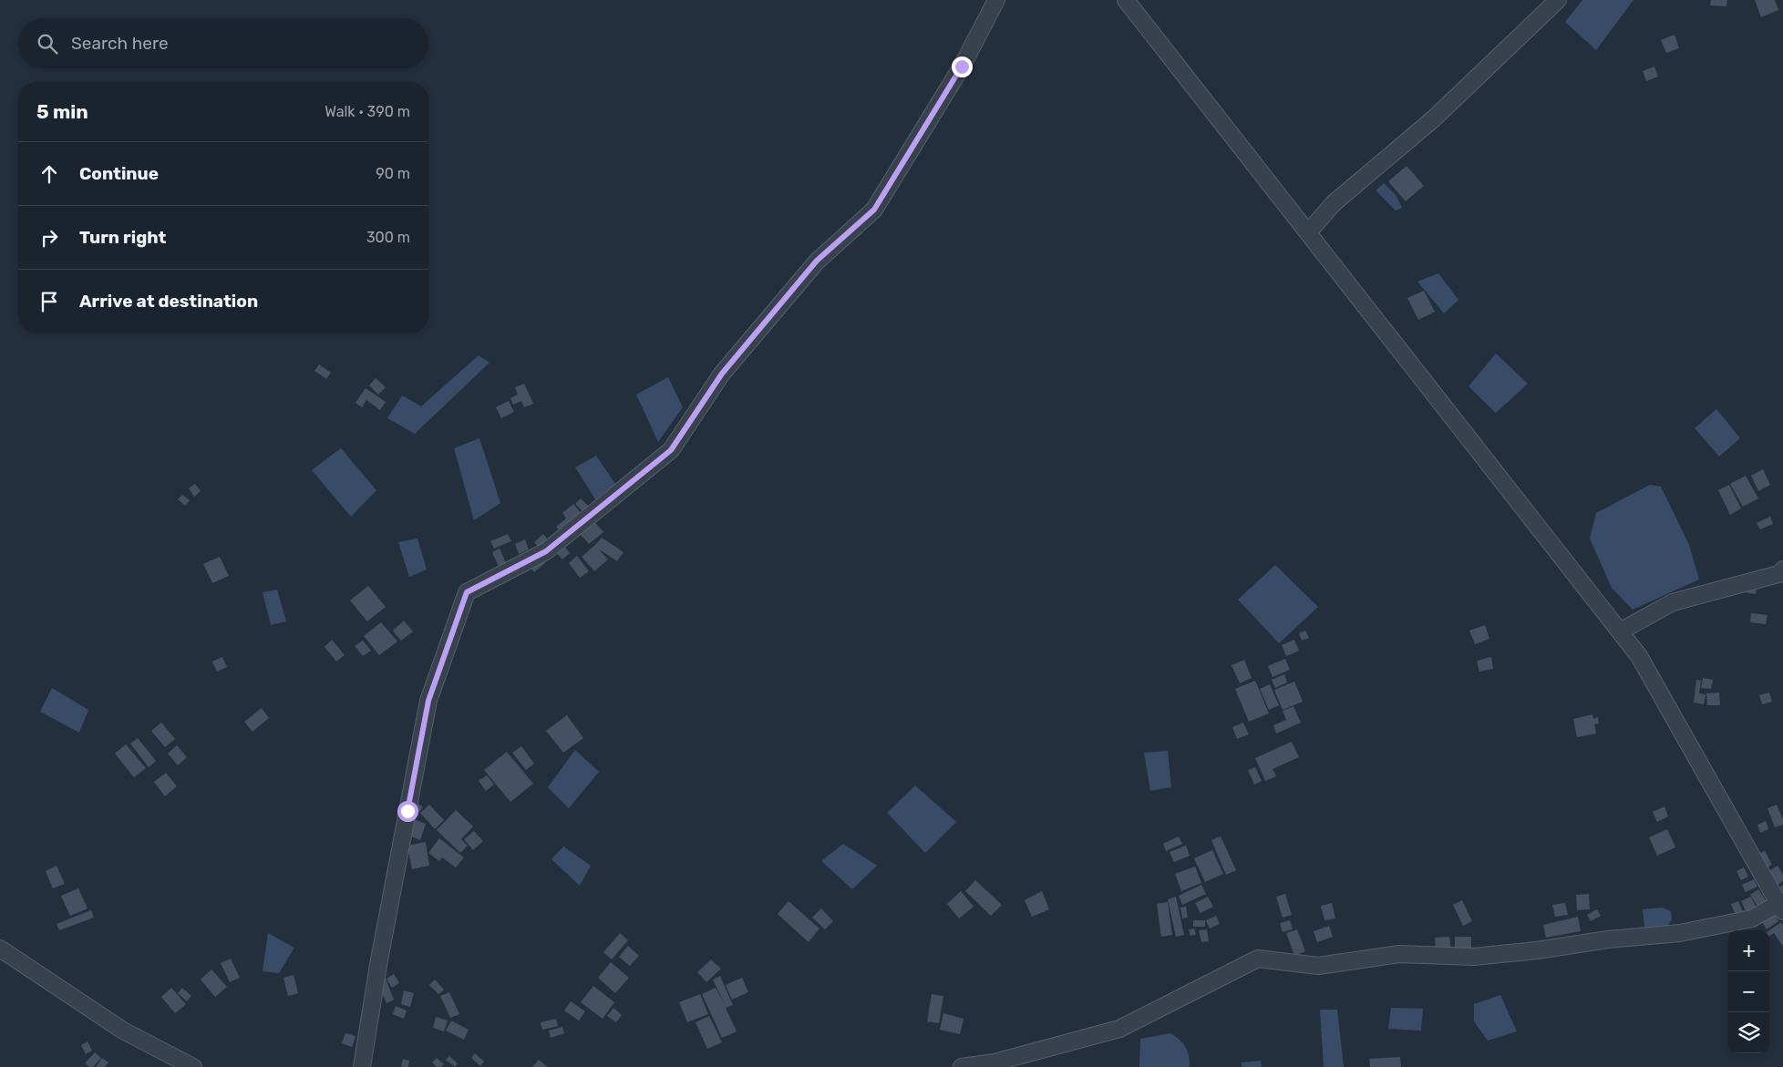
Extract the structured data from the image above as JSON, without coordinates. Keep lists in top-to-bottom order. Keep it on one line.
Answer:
{"page":{"search":"Search here","heading":["5 min","Walk · 390 m"],"list":[["Continue","90 m"],["Turn right","300 m"],"Arrive at destination"],"map_buttons":["+","−"]}}
